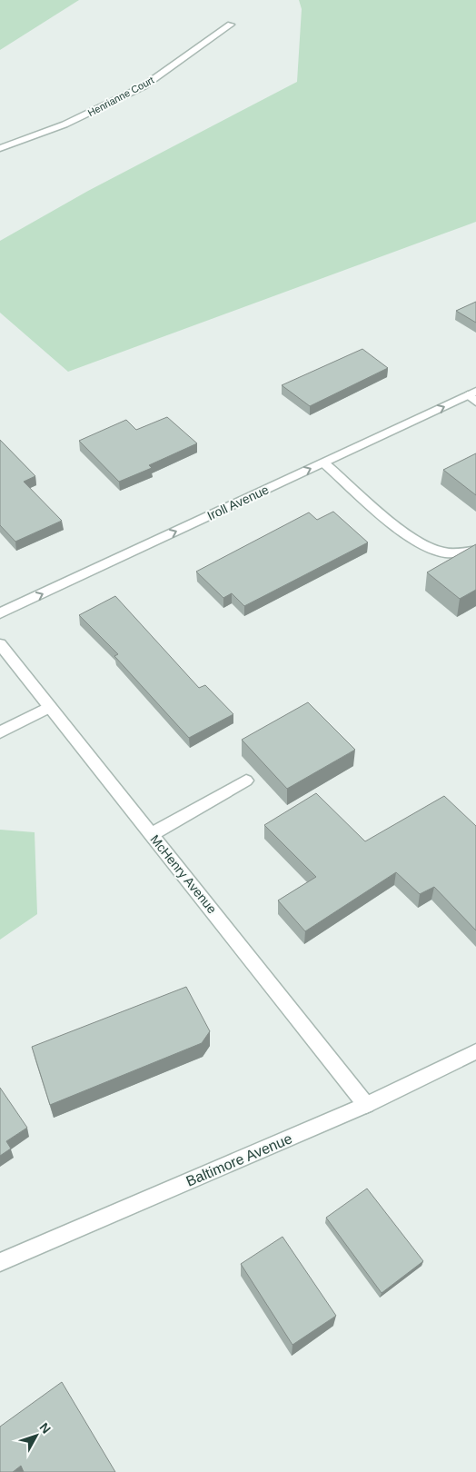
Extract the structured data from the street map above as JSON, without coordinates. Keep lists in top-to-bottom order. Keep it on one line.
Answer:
{"streets":{"street":["Henrianne Court","Iroll Avenue","McHenry Avenue","Baltimore Avenue"]},"crossings":[["McHenry Avenue","Baltimore Avenue"]],"one_way":["Iroll Avenue"],"north":"top right"}
